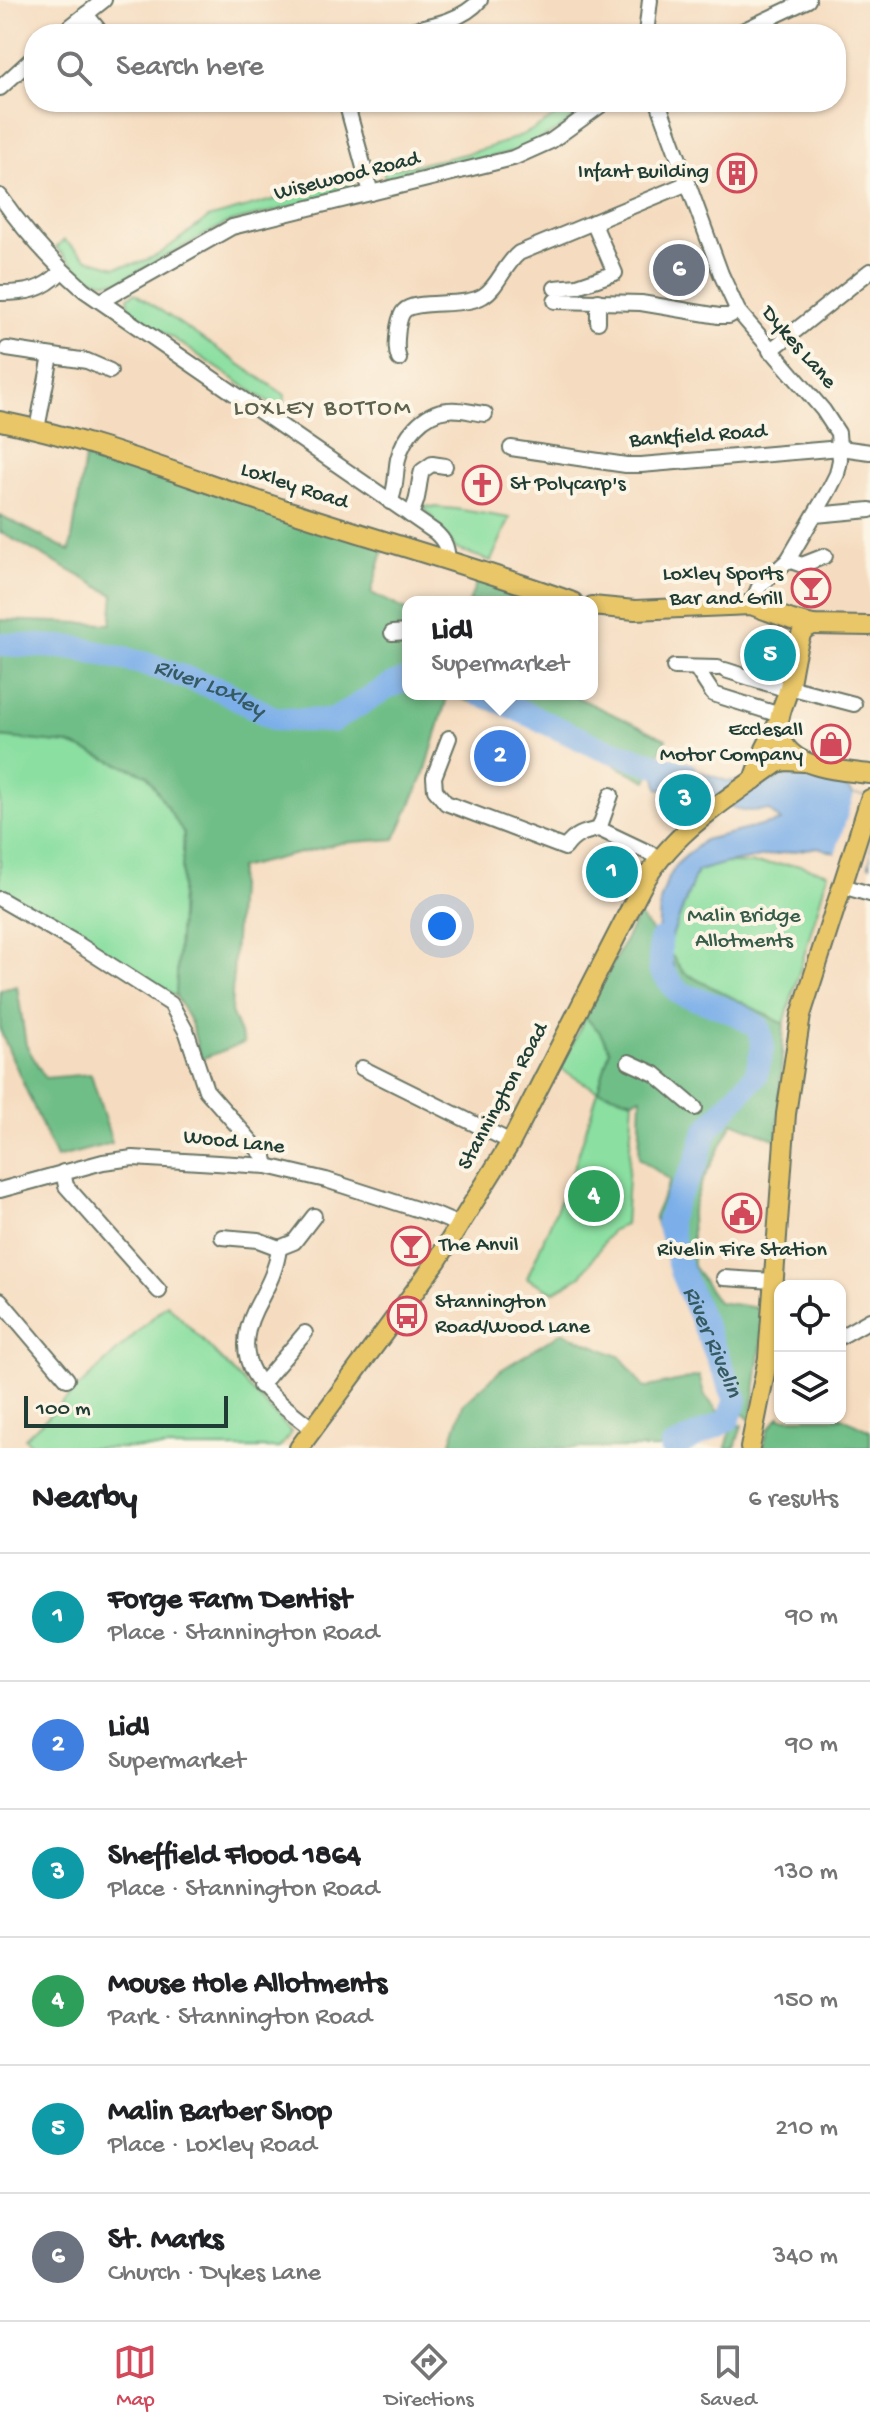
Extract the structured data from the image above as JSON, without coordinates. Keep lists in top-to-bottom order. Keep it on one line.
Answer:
{"streets":{"main road":["Loxley Road","Stannington Road"],"street":["Wisewood Road","Dykes Lane","Bankfield Road","Wood Lane"]},"crossings":[["Dykes Lane","Bankfield Road"],["Stannington Road","Wood Lane"]],"districts":["LOXLEY BOTTOM"],"water":["River Loxley","River Rivelin"],"parks":["Malin Bridge Allotments"],"places":{"building":["Infant Building"],"church":["St Polycarp's"],"bar":["Loxley Sports Bar and Grill","The Anvil"],"shop":["Ecclesall Motor Company"],"public building":["Rivelin Fire Station"],"bus stop":["Stannington Road/Wood Lane"]},"scale_bar":"100 m","page":{"search":"Search here","pins":["6","5","2","3","1","4"],"popup":["Lidl","Supermarket"],"scale":"100 m","heading":["Nearby","6 results"],"list":[{"mark":"1","name":"Forge Farm Dentist","note":"Place · Stannington Road","value":"90 m"},{"mark":"2","name":"Lidl","note":"Supermarket","value":"90 m"},{"mark":"3","name":"Sheffield Flood 1864","note":"Place · Stannington Road","value":"130 m"},{"mark":"4","name":"Mouse Hole Allotments","note":"Park · Stannington Road","value":"150 m"},{"mark":"5","name":"Malin Barber Shop","note":"Place · Loxley Road","value":"210 m"},{"mark":"6","name":"St. Marks","note":"Church · Dykes Lane","value":"340 m"}],"nav":["Map","Directions","Saved"]}}
